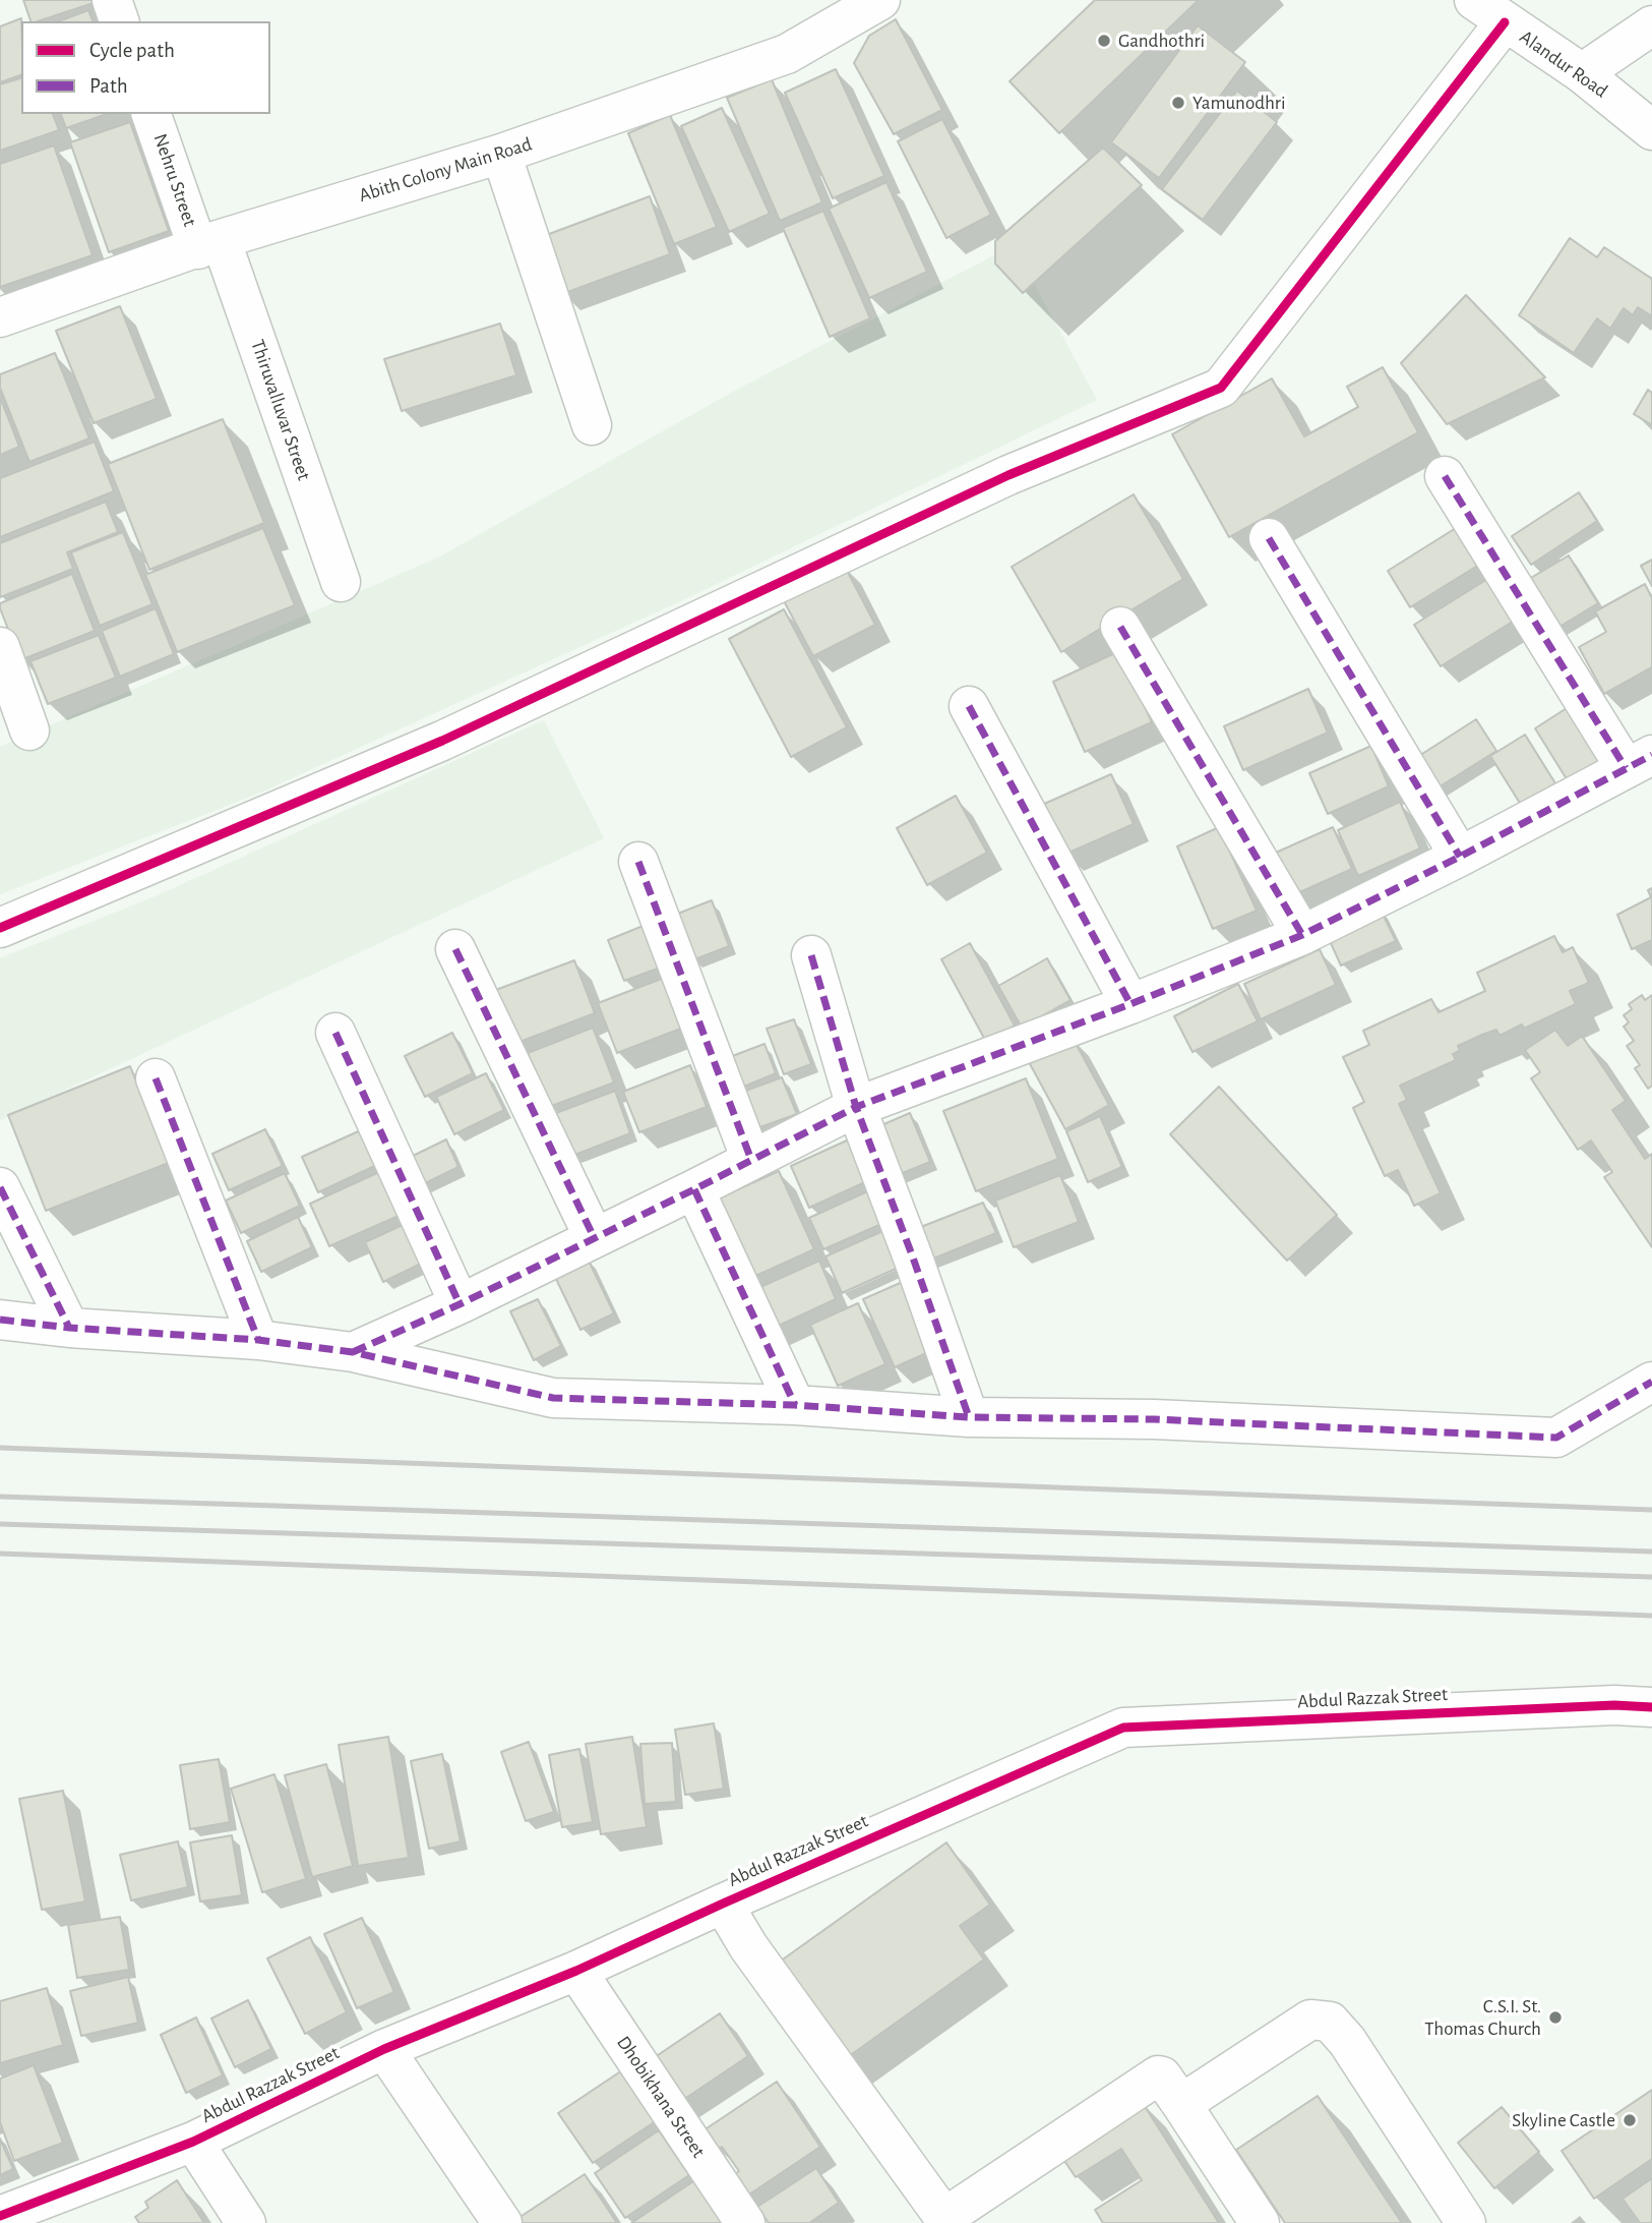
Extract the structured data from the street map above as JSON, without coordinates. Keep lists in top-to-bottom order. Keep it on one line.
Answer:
{"streets":{"street":["Alandur Road","Abith Colony Main Road","Nehru Street","Thiruvalluvar Street","Abdul Razzak Street","Dhobikhana Street"]},"crossings":[["Abith Colony Main Road","Nehru Street"],["Abith Colony Main Road","Thiruvalluvar Street"],["Nehru Street","Thiruvalluvar Street"],["Abdul Razzak Street","Dhobikhana Street"]],"places":["Gandhothri","Yamunodhri","C.S.I. St. Thomas Church","Skyline Castle"],"legend":["Cycle path","Path"]}
